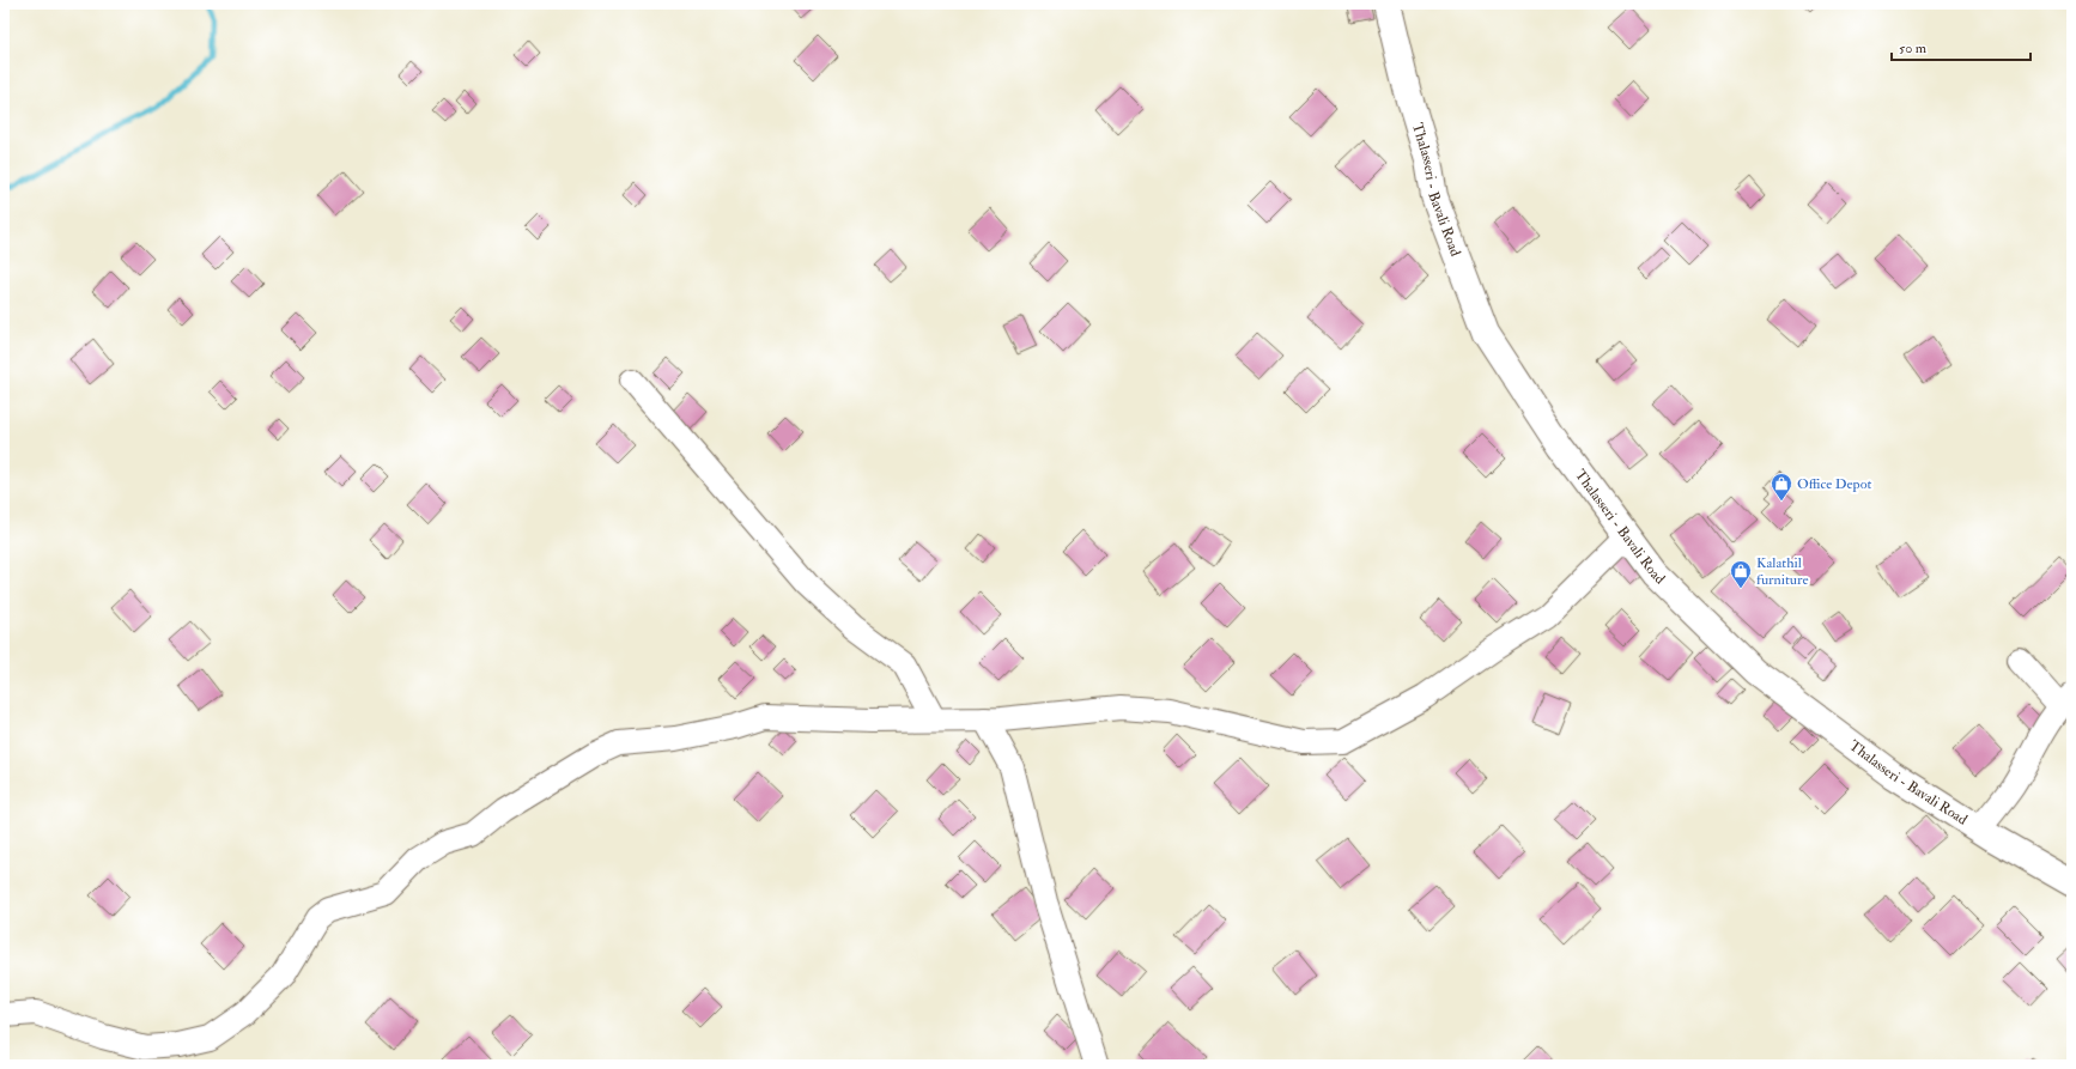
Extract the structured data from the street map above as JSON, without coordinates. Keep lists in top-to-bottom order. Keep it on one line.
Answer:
{"streets":{"main road":["Thalasseri - Bavali Road"]},"places":{"shop":["Office Depot","Kalathil furniture"]},"scale_bar":"50 m"}
